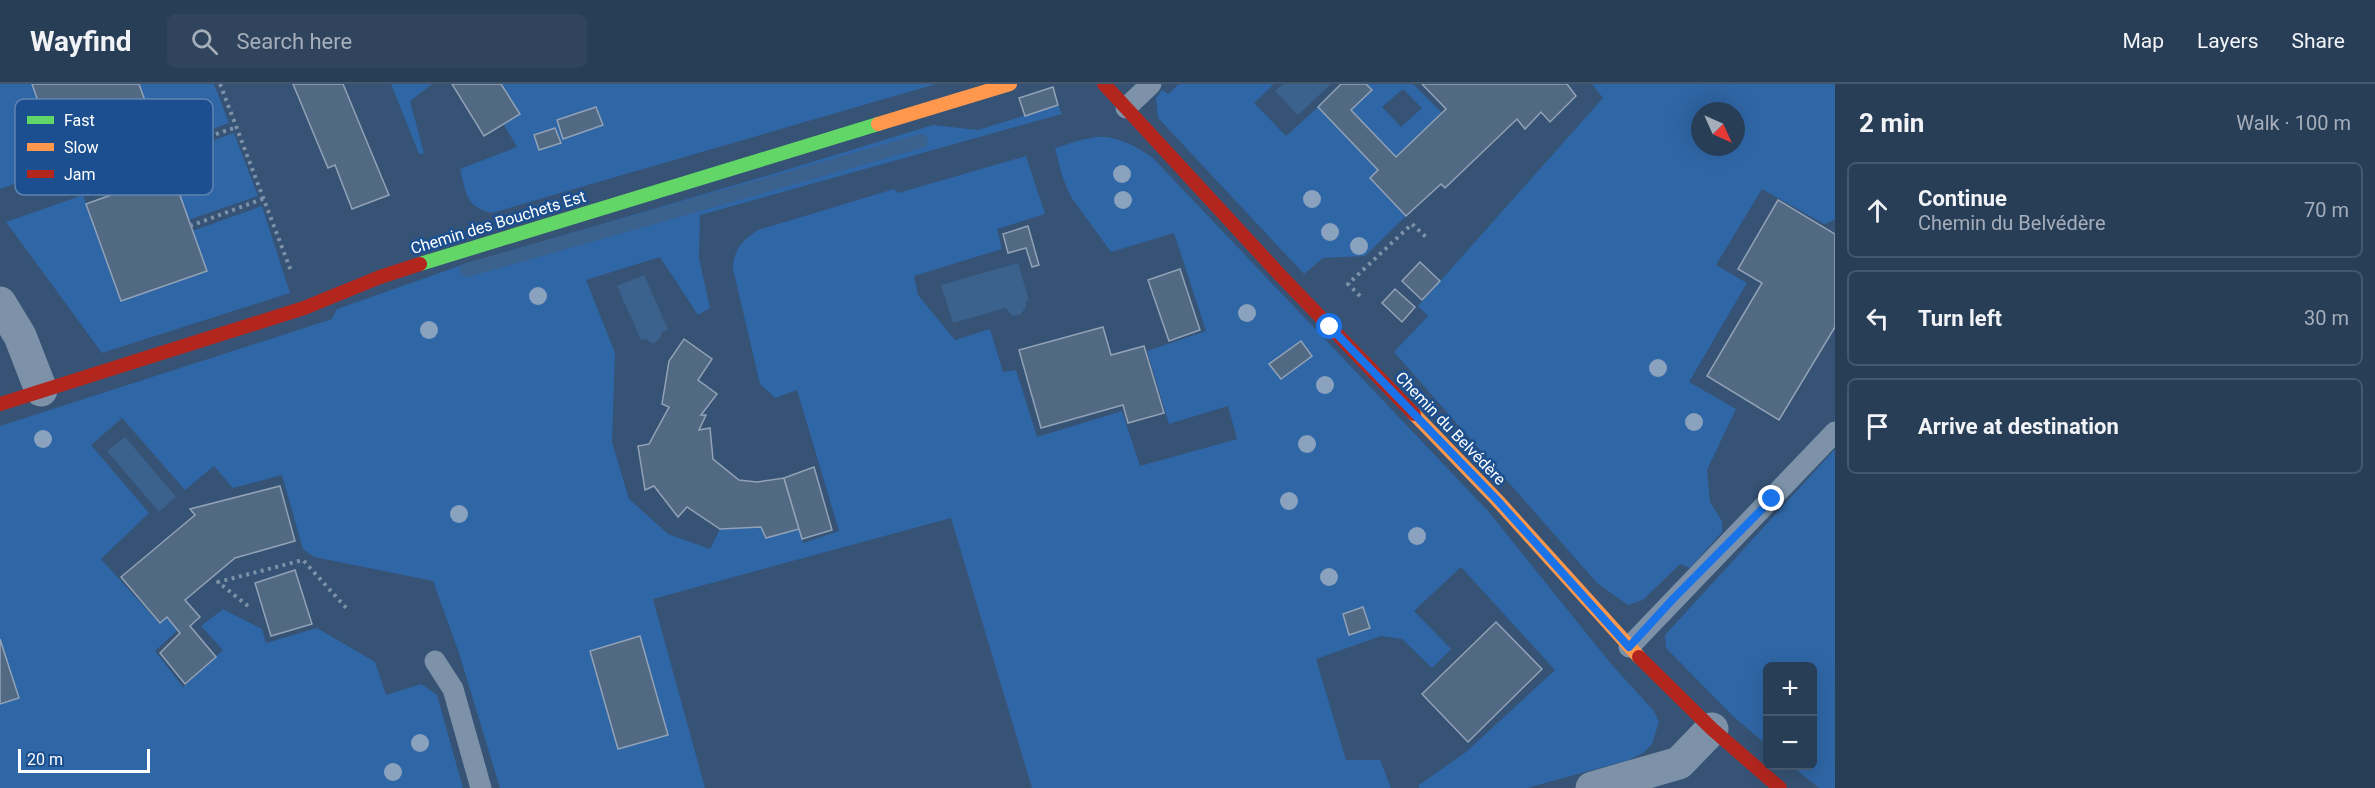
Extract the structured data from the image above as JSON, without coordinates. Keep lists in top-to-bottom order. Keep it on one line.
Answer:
{"streets":{"street":["Chemin des Bouchets Est","Chemin du Belvédère"]},"legend":["Fast","Slow","Jam"],"scale_bar":"20 m","north":"bottom right","page":{"header":"Wayfind","search":"Search here","nav":["Map","Layers","Share"],"heading":["2 min","Walk · 100 m"],"list":[["Continue","Chemin du Belvédère","70 m"],["Turn left","30 m"],"Arrive at destination"],"map_buttons":["+","−"],"scale":"20 m"}}
